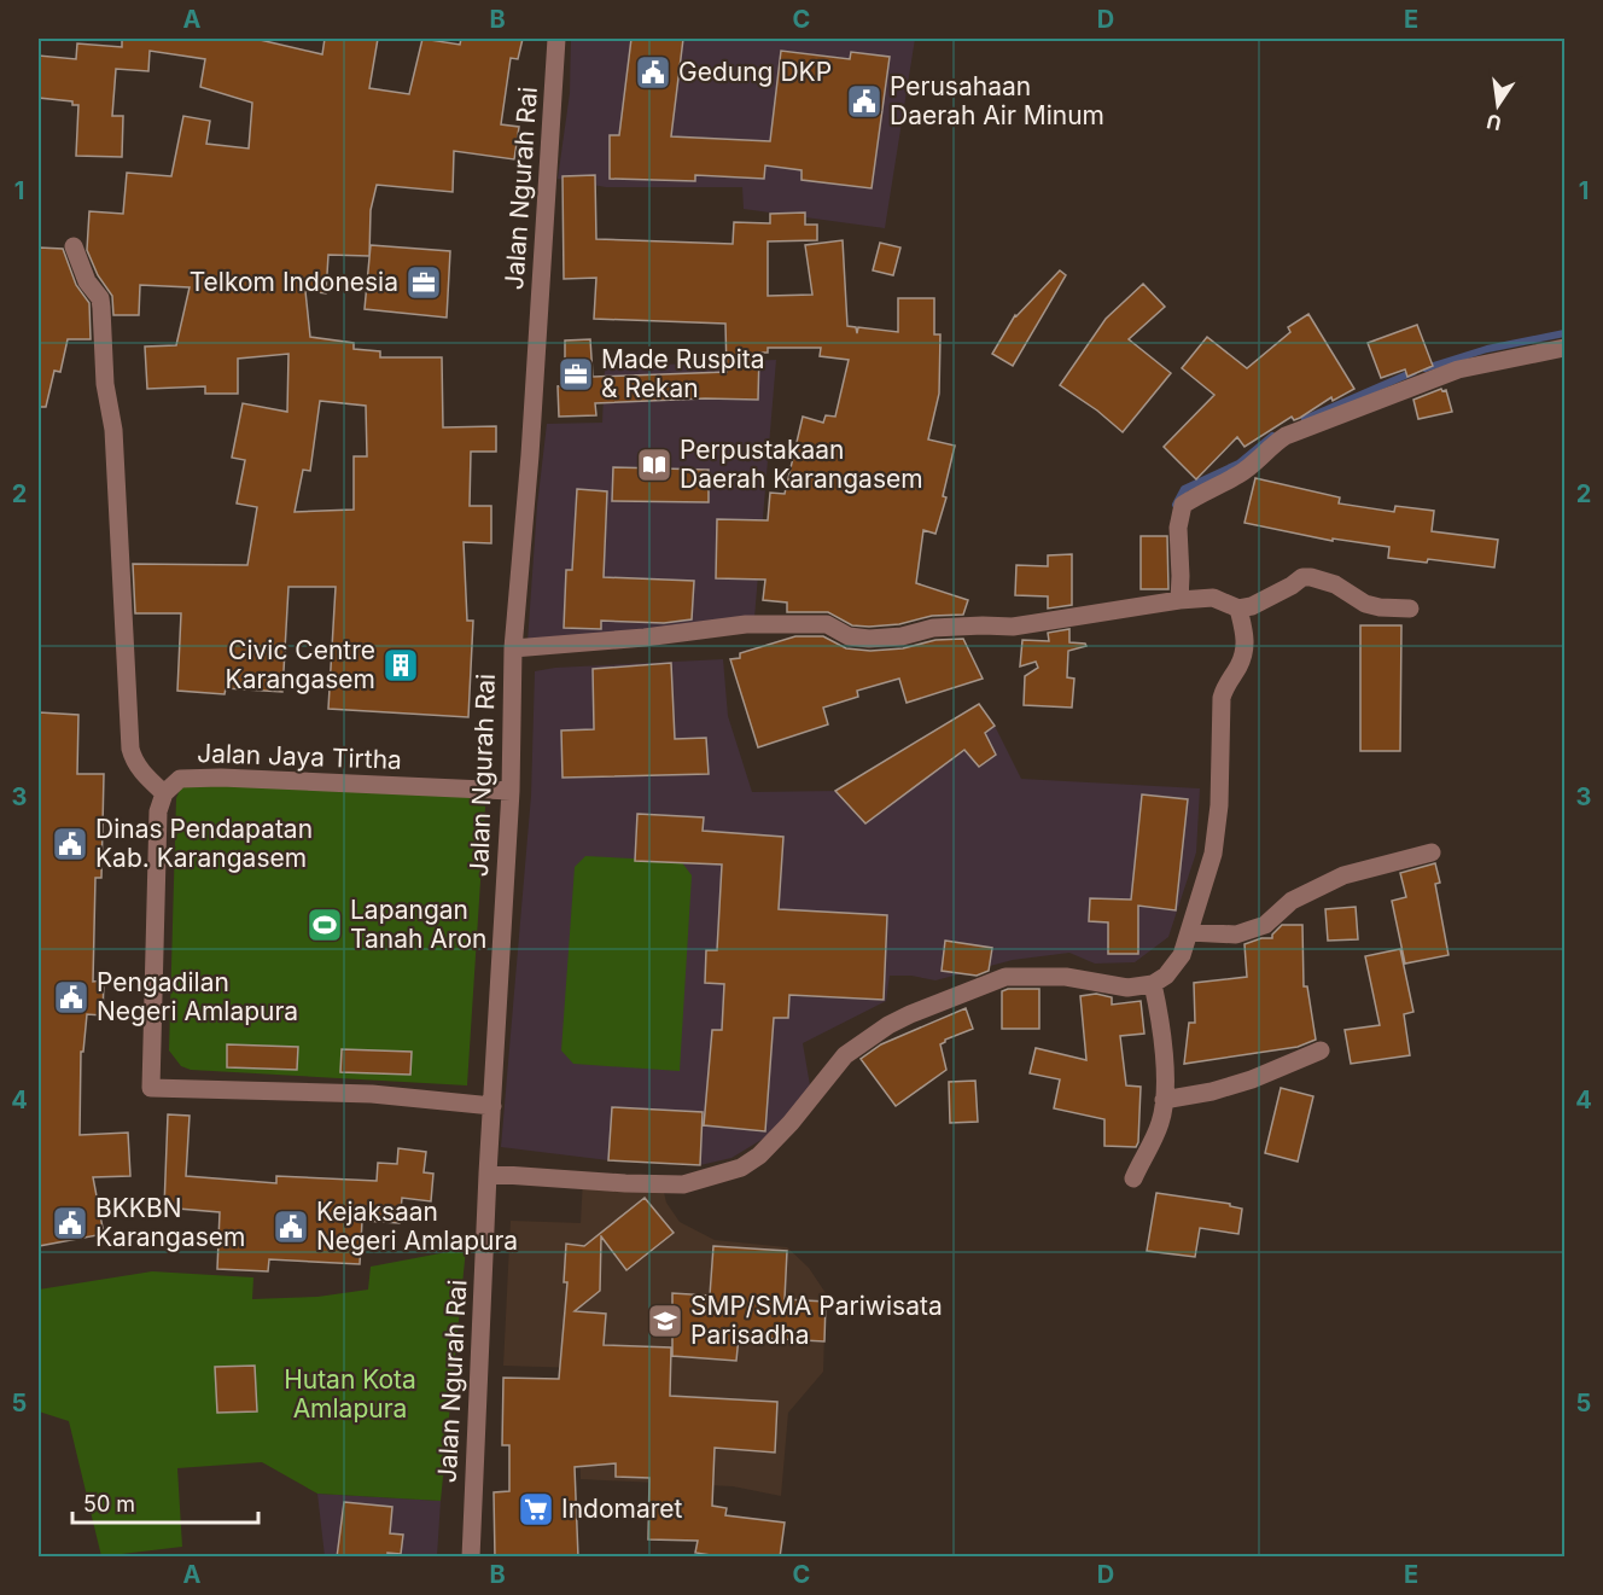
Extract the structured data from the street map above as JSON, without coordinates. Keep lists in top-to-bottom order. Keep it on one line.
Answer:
{"streets":{"street":["Jalan Ngurah Rai","Jalan Jaya Tirtha"]},"crossings":[["Jalan Ngurah Rai","Jalan Jaya Tirtha"]],"parks":["Hutan Kota Amlapura"],"places":{"public building":["Gedung DKP","Perusahaan Daerah Air Minum","Dinas Pendapatan Kab. Karangasem","Pengadilan Negeri Amlapura","BKKBN Karangasem","Kejaksaan Negeri Amlapura"],"office":["Telkom Indonesia","Made Ruspita & Rekan"],"library":["Perpustakaan Daerah Karangasem"],"building":["Civic Centre Karangasem"],"sports":["Lapangan Tanah Aron"],"school or university":["SMP/SMA Pariwisata Parisadha"],"supermarket":["Indomaret"]},"scale_bar":"50 m","north":"bottom","grid":{"columns":["A","B","C","D","E"],"rows":["1","2","3","4","5"]}}
